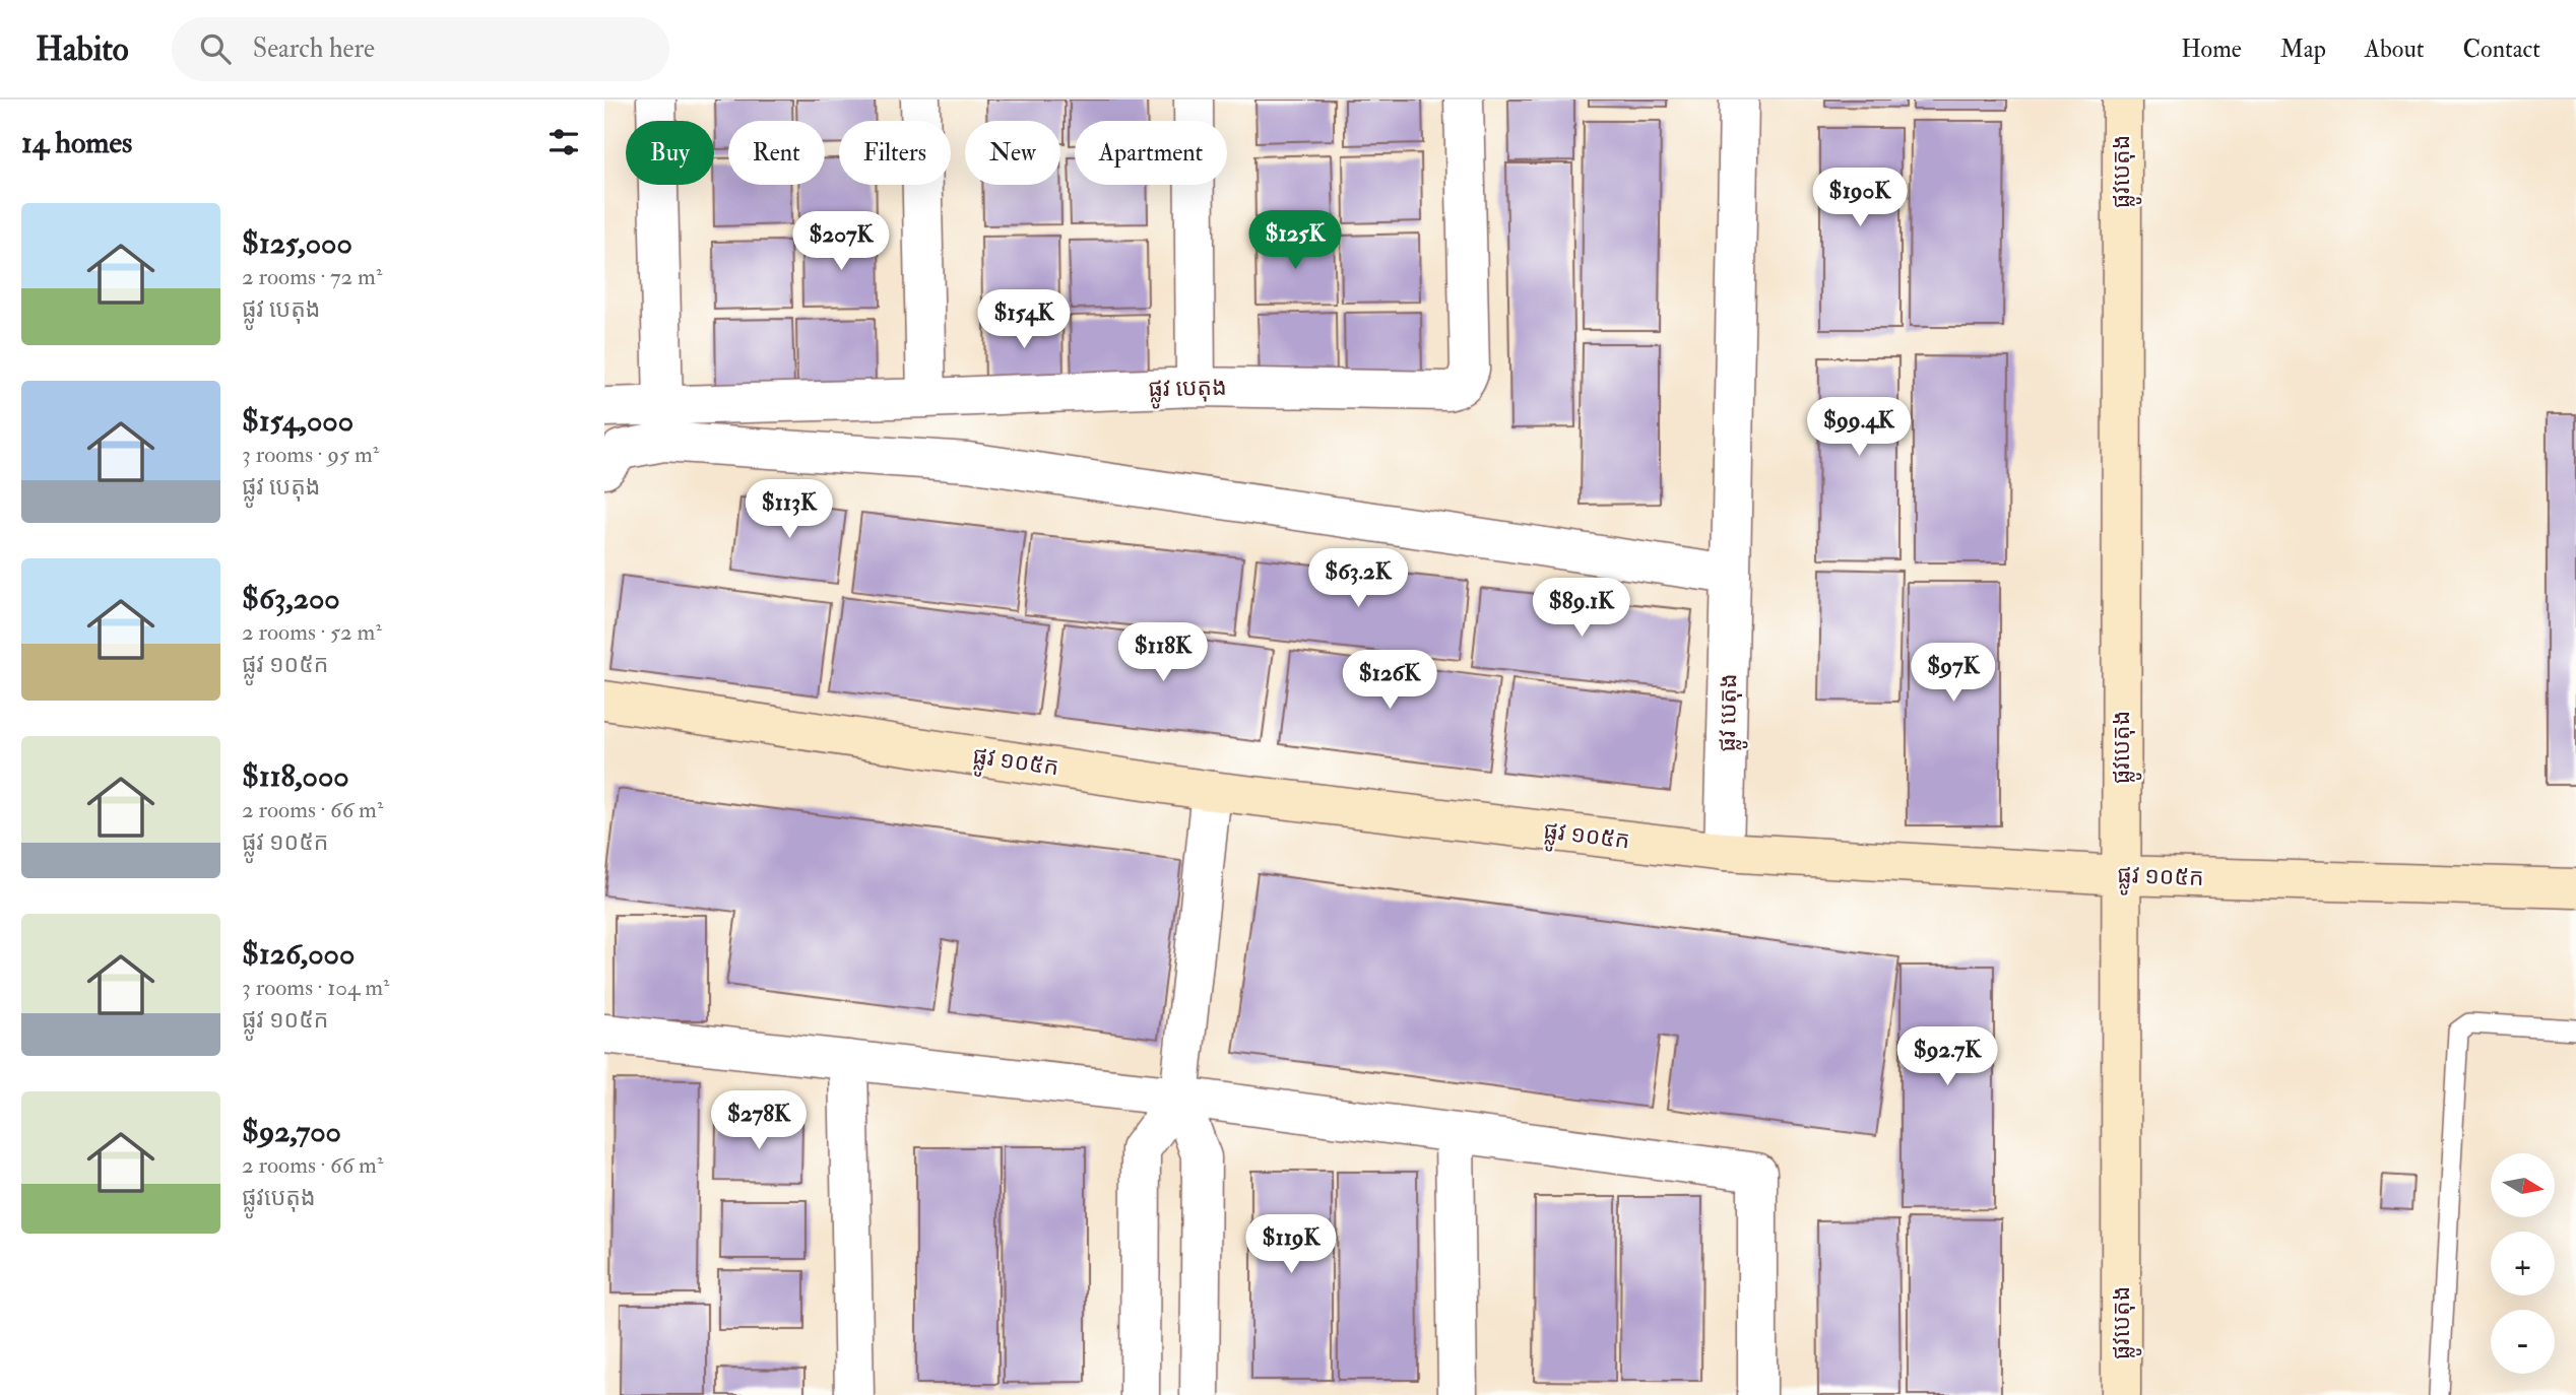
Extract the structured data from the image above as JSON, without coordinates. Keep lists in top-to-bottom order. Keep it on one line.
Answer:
{"streets":{"main road":["ផ្លូវបេតុង","ផ្លូវ ១០៥ក"],"street":["ផ្លូវ បេតុង"]},"crossings":[["ផ្លូវបេតុង","ផ្លូវ ១០៥ក"],["ផ្លូវ បេតុង","ផ្លូវ ១០៥ក"]],"north":"right","page":{"header":"Habito","search":"Search here","nav":["Home","Map","About","Contact"],"heading":"14 homes","chip":["Buy","Rent","Filters","New","Apartment"],"price":["$190K","$125K","$207K","$154K","$99.4K","$113K","$63.2K","$89.1K","$118K","$97K","$126K","$92.7K","$278K","$119K"],"list":[{"name":"$125,000","note":"2 rooms · 72 m² · ផ្លូវ បេតុង"},{"name":"$154,000","note":"3 rooms · 95 m² · ផ្លូវ បេតុង"},{"name":"$63,200","note":"2 rooms · 52 m² · ផ្លូវ ១០៥ក"},{"name":"$118,000","note":"2 rooms · 66 m² · ផ្លូវ ១០៥ក"},{"name":"$126,000","note":"3 rooms · 104 m² · ផ្លូវ ១០៥ក"},{"name":"$92,700","note":"2 rooms · 66 m² · ផ្លូវបេតុង"}],"map_buttons":["+","−"]}}
